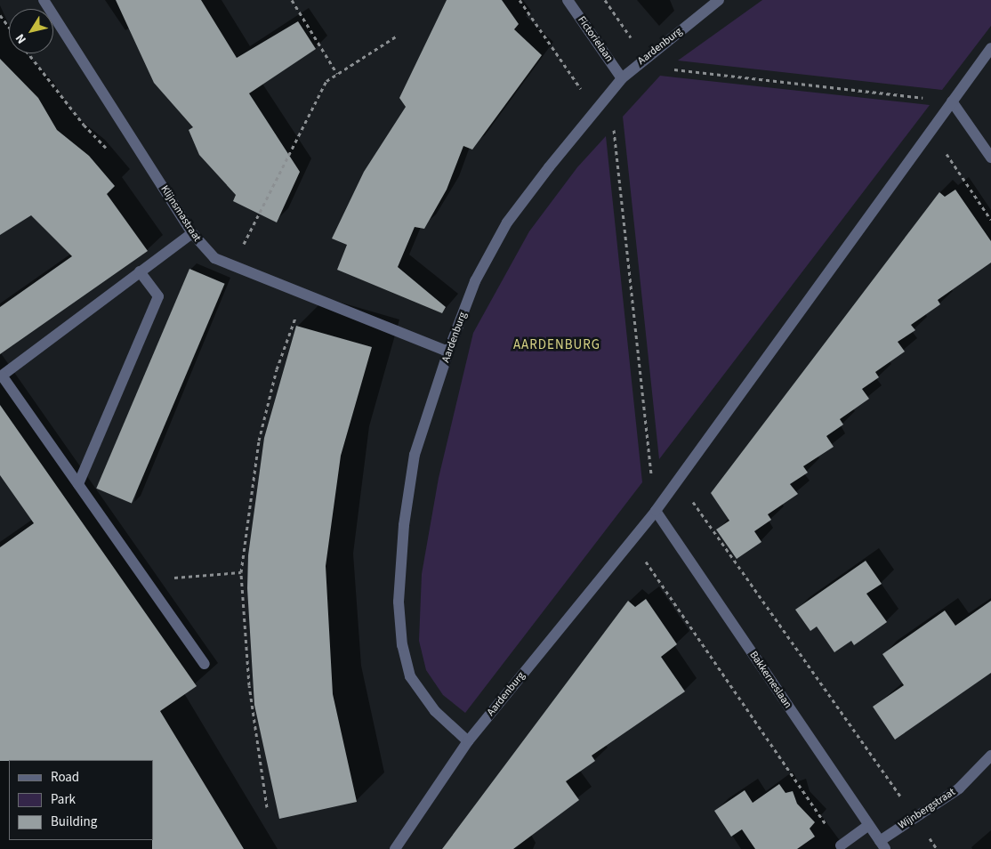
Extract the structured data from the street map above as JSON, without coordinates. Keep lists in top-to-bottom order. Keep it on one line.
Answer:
{"streets":{"street":["Fictorielaan","Aardenburg","Klijnsmastraat","Bakkerneslaan","Wijnbergstraat"]},"crossings":[["Fictorielaan","Aardenburg"],["Aardenburg","Klijnsmastraat"],["Aardenburg","Bakkerneslaan"],["Bakkerneslaan","Wijnbergstraat"]],"districts":["AARDENBURG"],"legend":["Road","Park","Building"],"north":"bottom left"}
